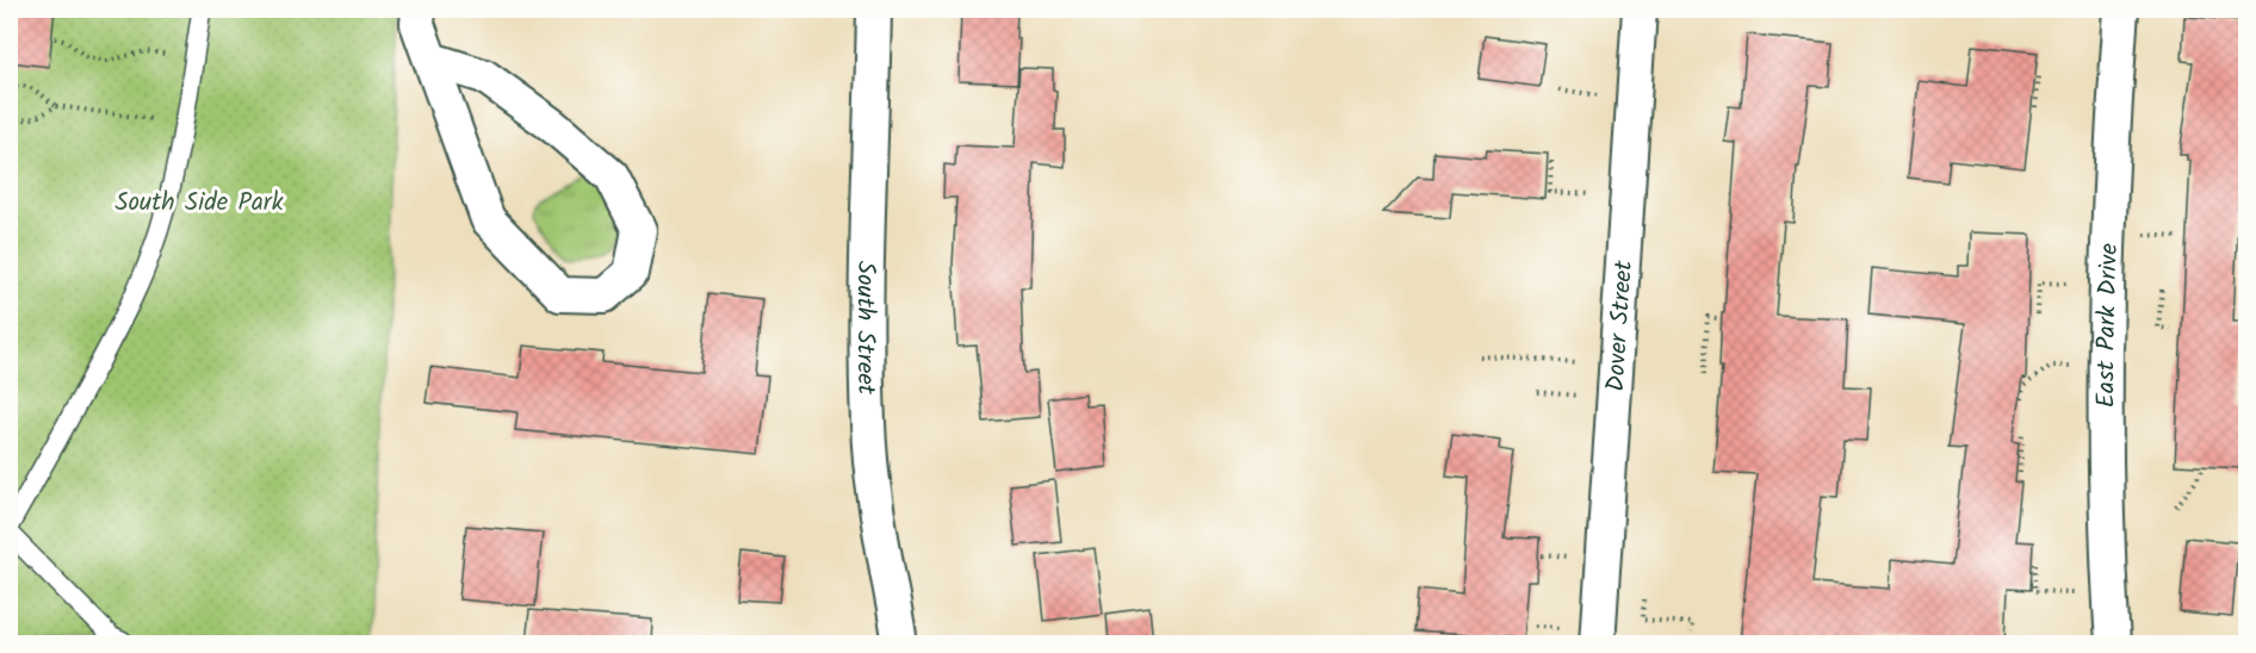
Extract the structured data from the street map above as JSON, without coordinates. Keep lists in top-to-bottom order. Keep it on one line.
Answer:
{"streets":{"street":["Dover Street","East Park Drive","South Street"]},"parks":["South Side Park"]}
